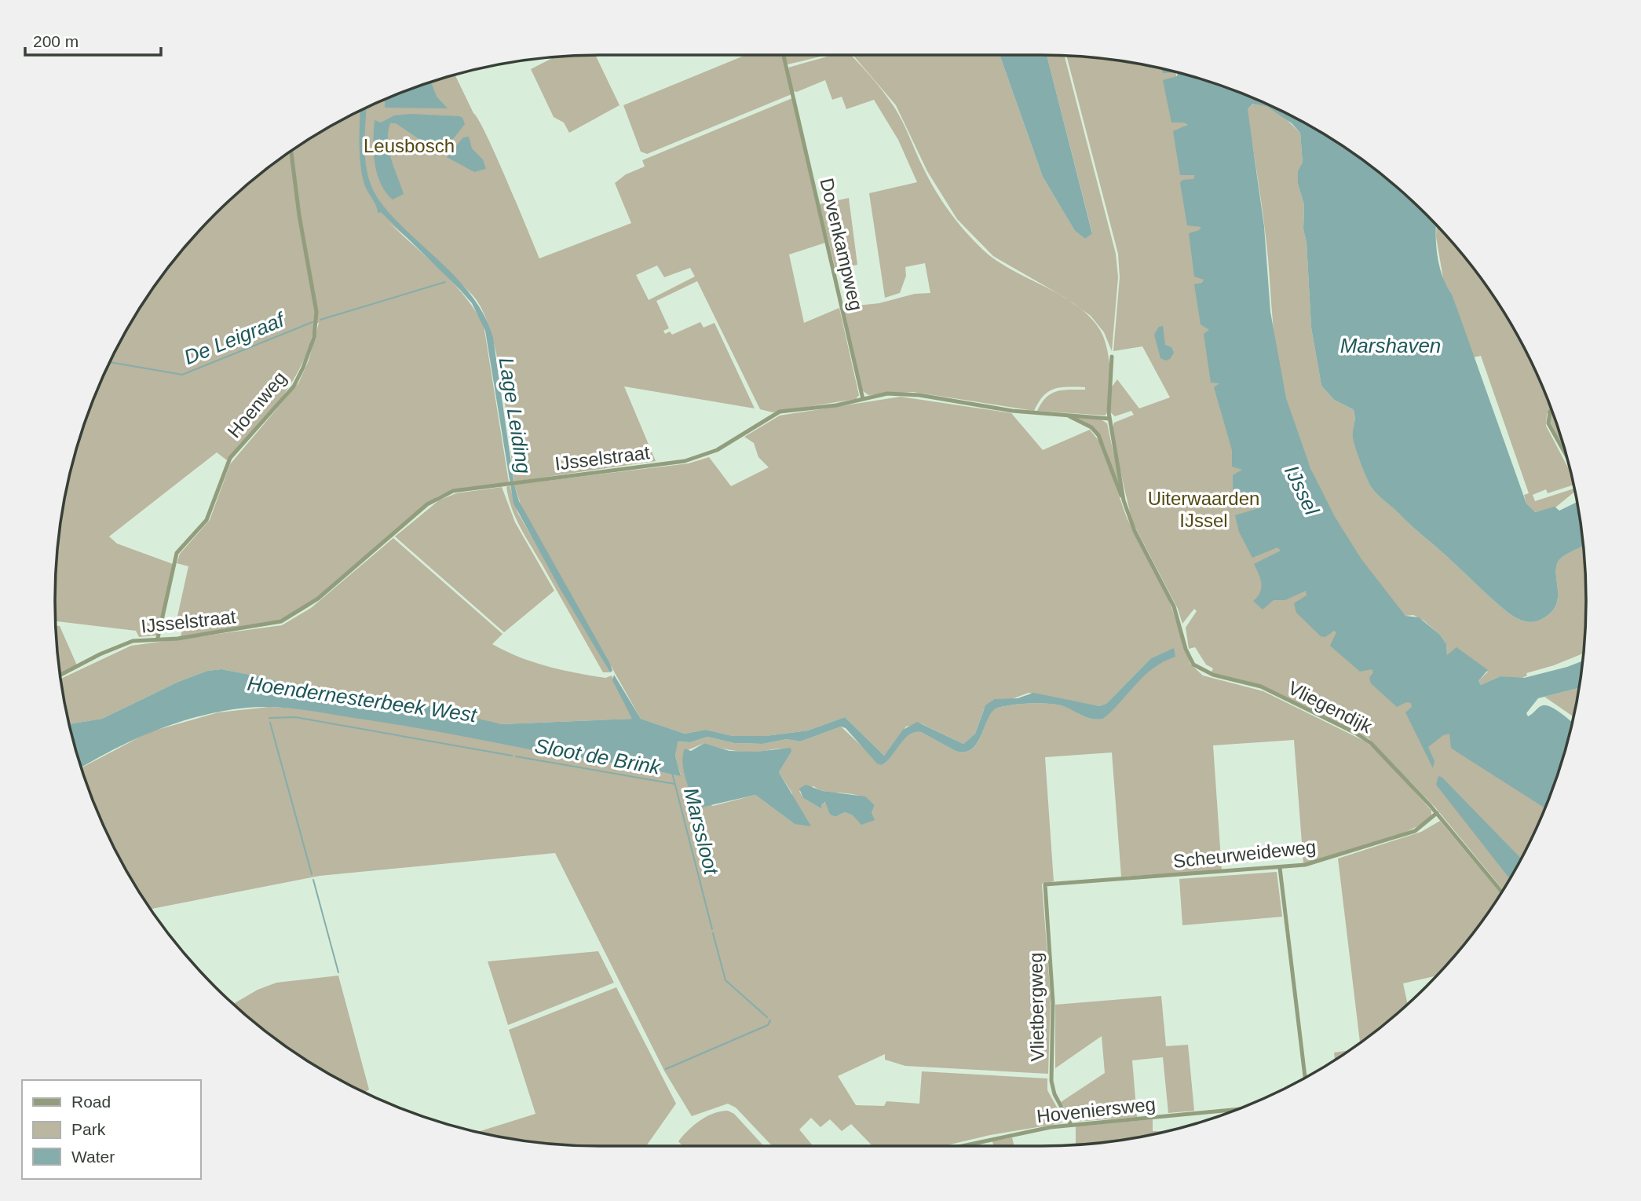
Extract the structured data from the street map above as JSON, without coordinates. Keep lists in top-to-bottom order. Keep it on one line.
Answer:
{"streets":{"street":["Dovenkampweg","Hoenweg","IJsselstraat","Vliegendijk","Scheurweideweg","Vlietbergweg","Hoveniersweg"]},"crossings":[["Dovenkampweg","IJsselstraat"],["Hoenweg","IJsselstraat"],["IJsselstraat","Vliegendijk"],["Vliegendijk","Scheurweideweg"],["Scheurweideweg","Vlietbergweg"],["Vlietbergweg","Hoveniersweg"]],"water":["De Leigraaf","Marshaven","Lage Leiding","IJssel","Hoendernesterbeek West","Sloot de Brink","Marssloot"],"parks":["Leusbosch","Uiterwaarden IJssel"],"legend":["Road","Park","Water"],"scale_bar":"200 m"}
